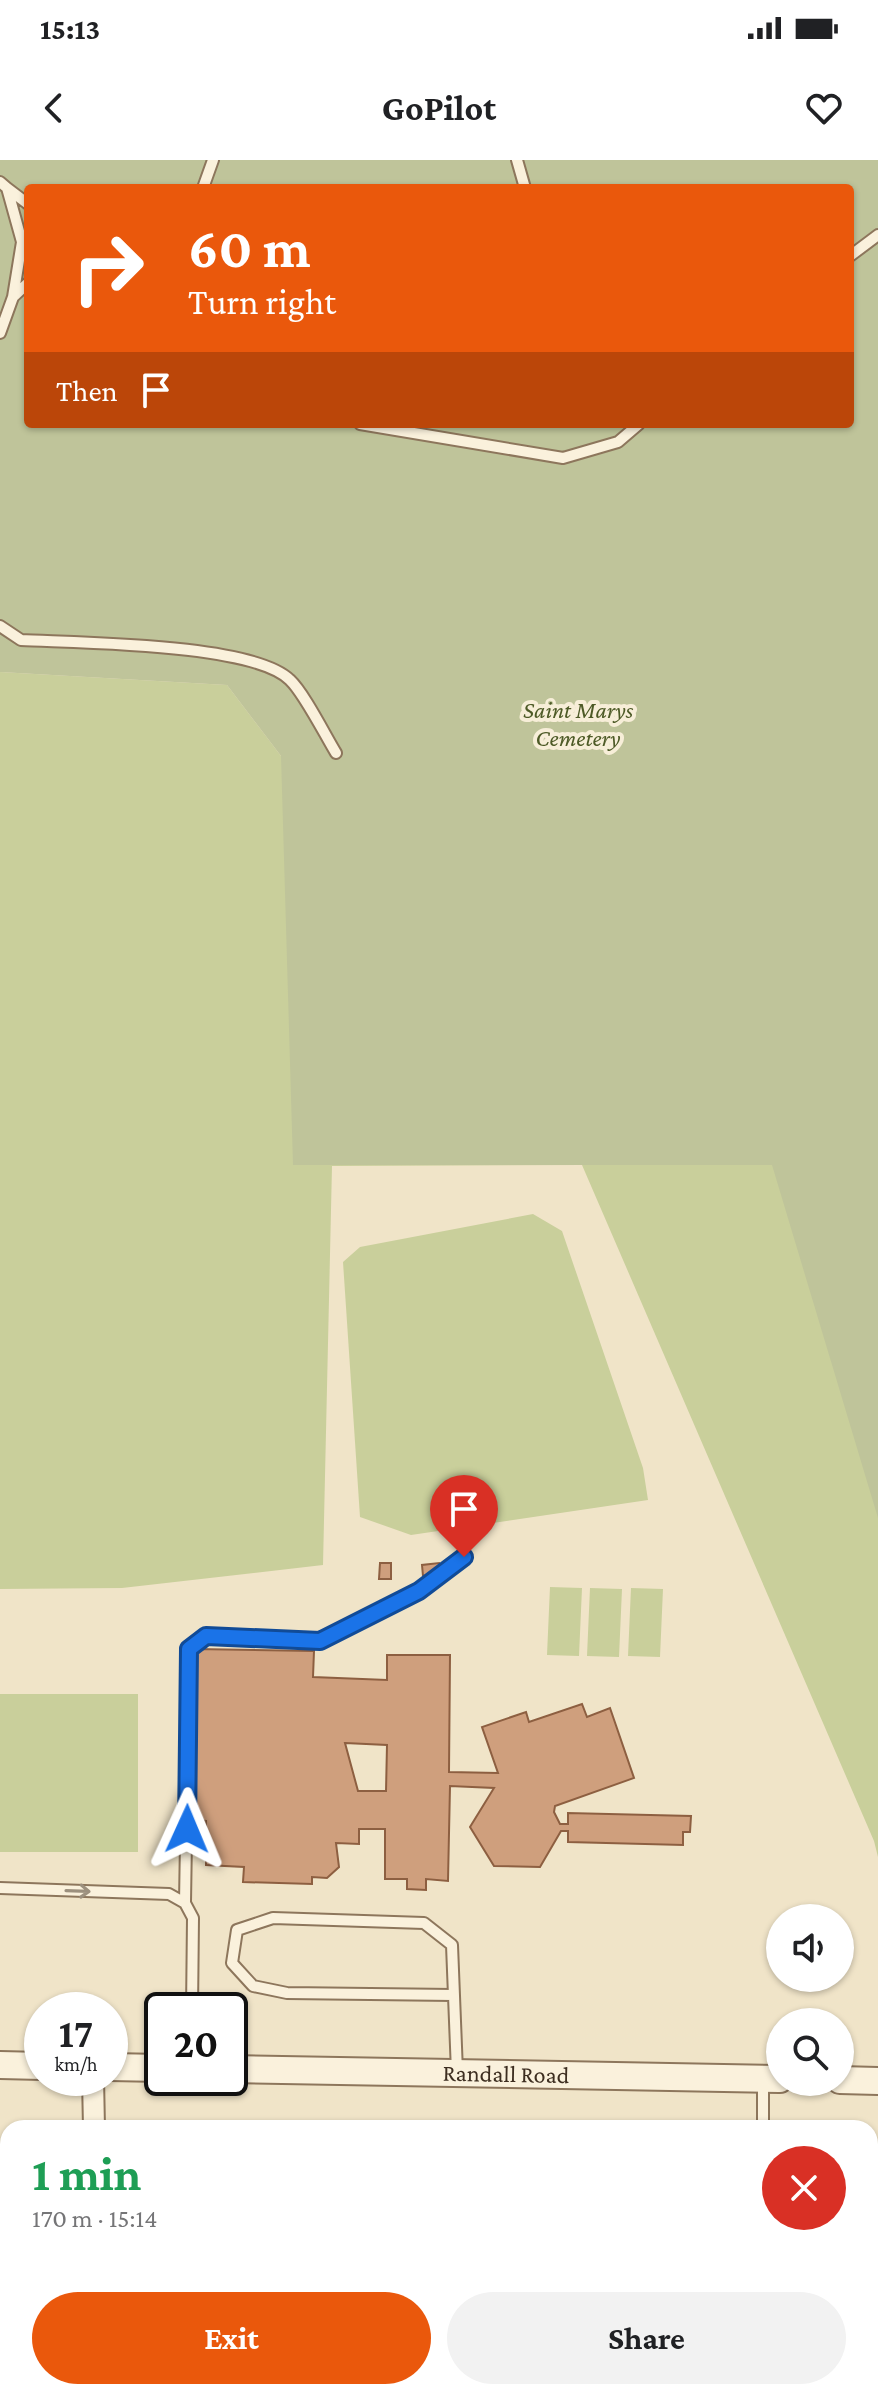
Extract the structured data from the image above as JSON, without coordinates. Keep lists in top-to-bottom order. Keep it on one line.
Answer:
{"streets":{"street":["Randall Road"]},"parks":["Saint Marys Cemetery"],"page":{"status":"15:13","header":"GoPilot","turn":["60 m","Turn right"],"then":"Then","speed":"17 km/h","limit":"20","heading":["1 min","170 m · 15:14"],"buttons":["Exit","Share"]}}
